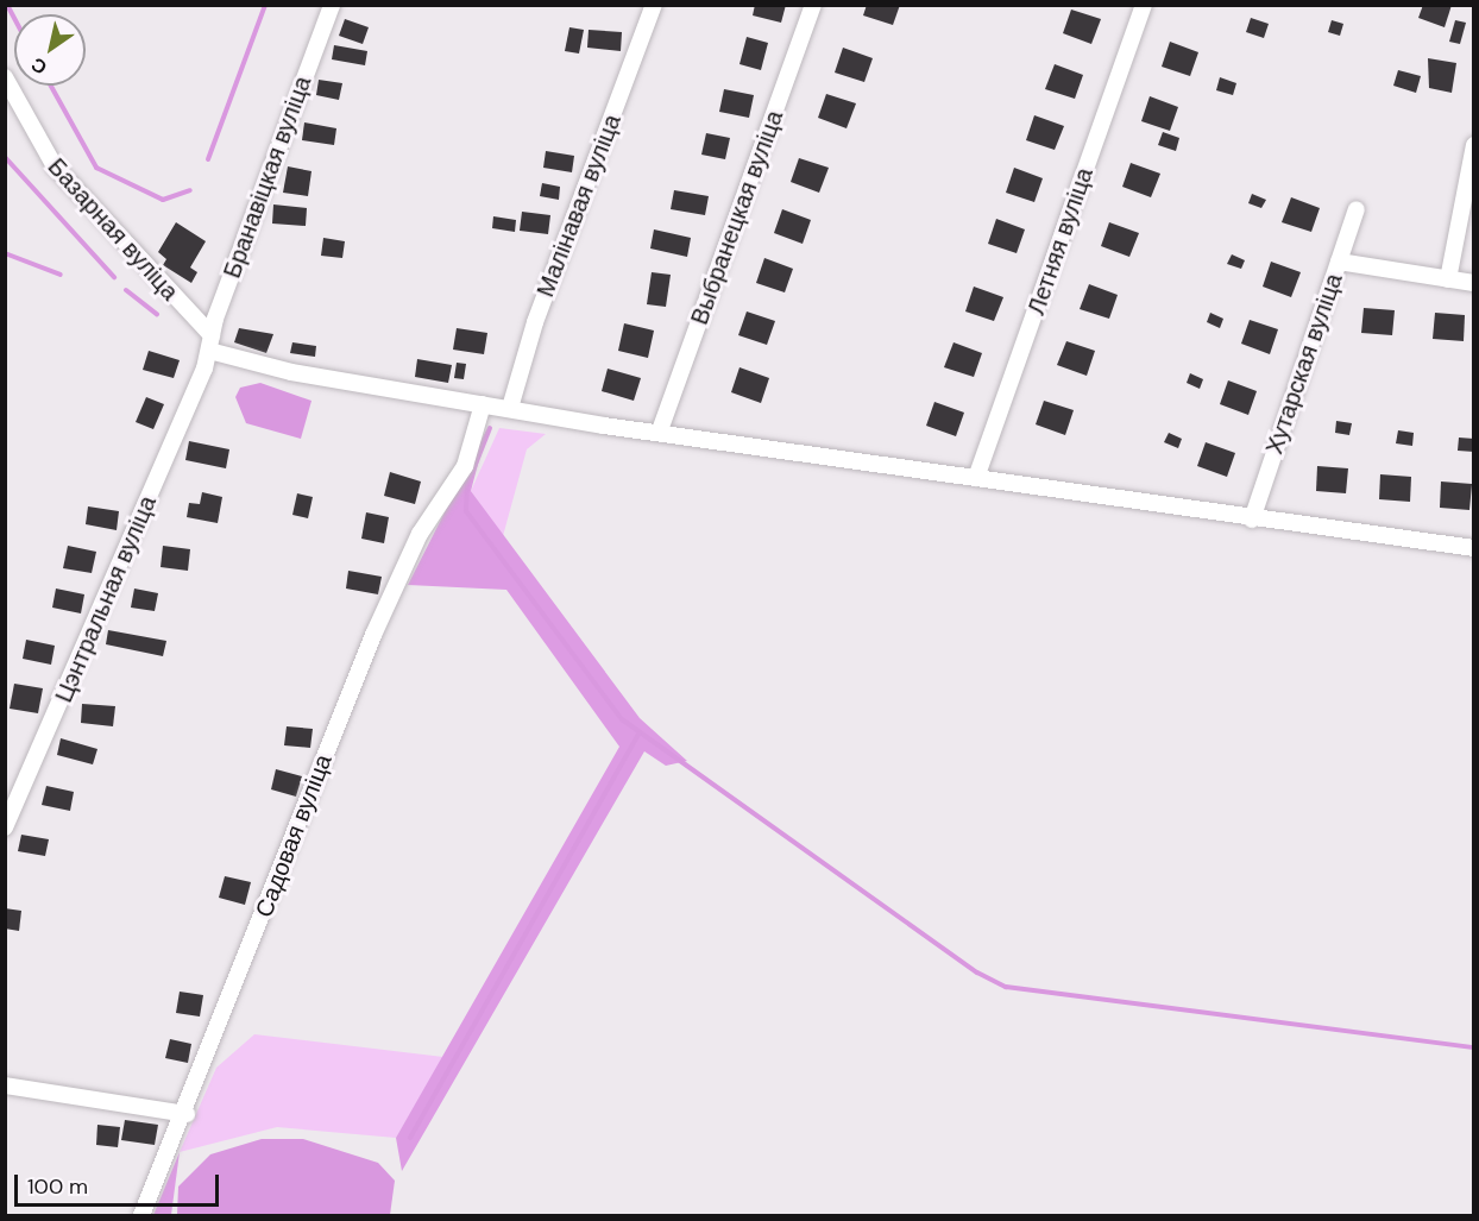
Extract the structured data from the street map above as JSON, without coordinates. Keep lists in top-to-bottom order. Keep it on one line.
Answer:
{"streets":{"street":["Бранавіцкая вуліца","Малінавая вуліца","Выбранецкая вуліца","Базарная вуліца","Летняя вуліца","Хутарская вуліца","Цэнтральная вуліца","Садовая вуліца"]},"crossings":[["Бранавіцкая вуліца","Базарная вуліца"],["Бранавіцкая вуліца","Цэнтральная вуліца"]],"scale_bar":"100 m","north":"bottom left"}
